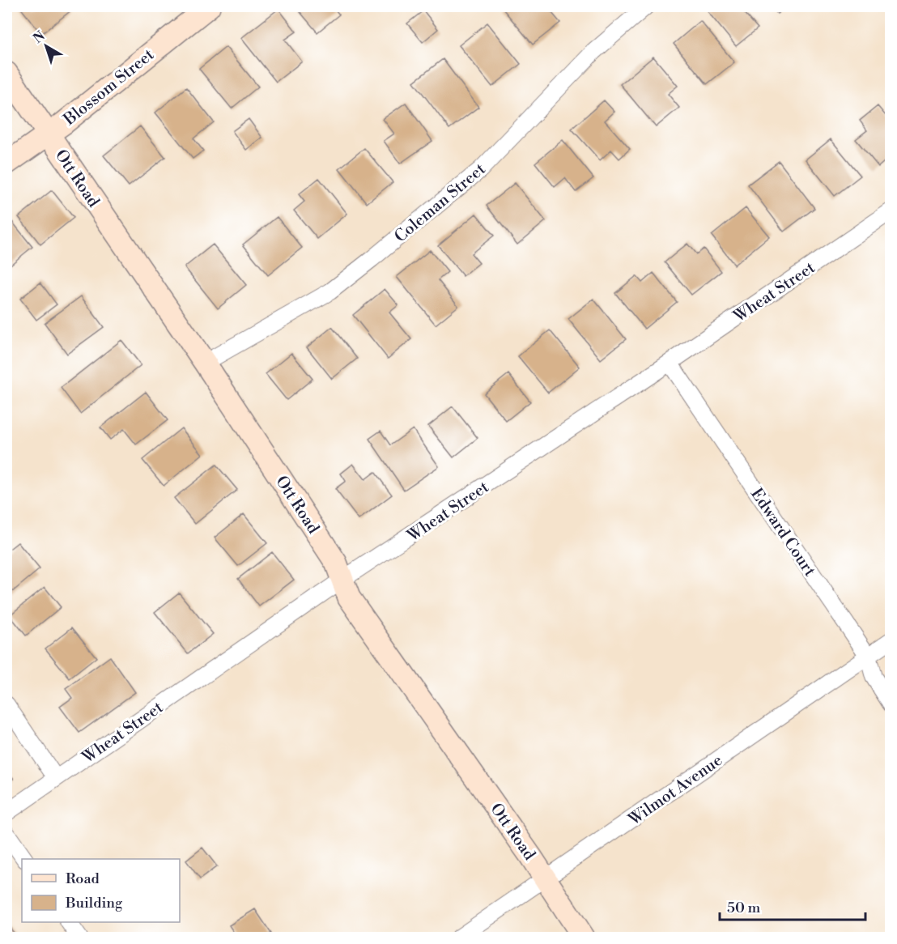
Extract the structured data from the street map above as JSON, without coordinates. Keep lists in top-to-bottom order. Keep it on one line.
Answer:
{"streets":{"street":["Blossom Street","Ott Road","Coleman Street","Wheat Street","Edward Court","Wilmot Avenue"]},"crossings":[["Blossom Street","Ott Road"],["Ott Road","Coleman Street"],["Ott Road","Wheat Street"],["Ott Road","Wilmot Avenue"],["Wheat Street","Edward Court"],["Edward Court","Wilmot Avenue"]],"legend":["Road","Building"],"scale_bar":"50 m","north":"top left"}
